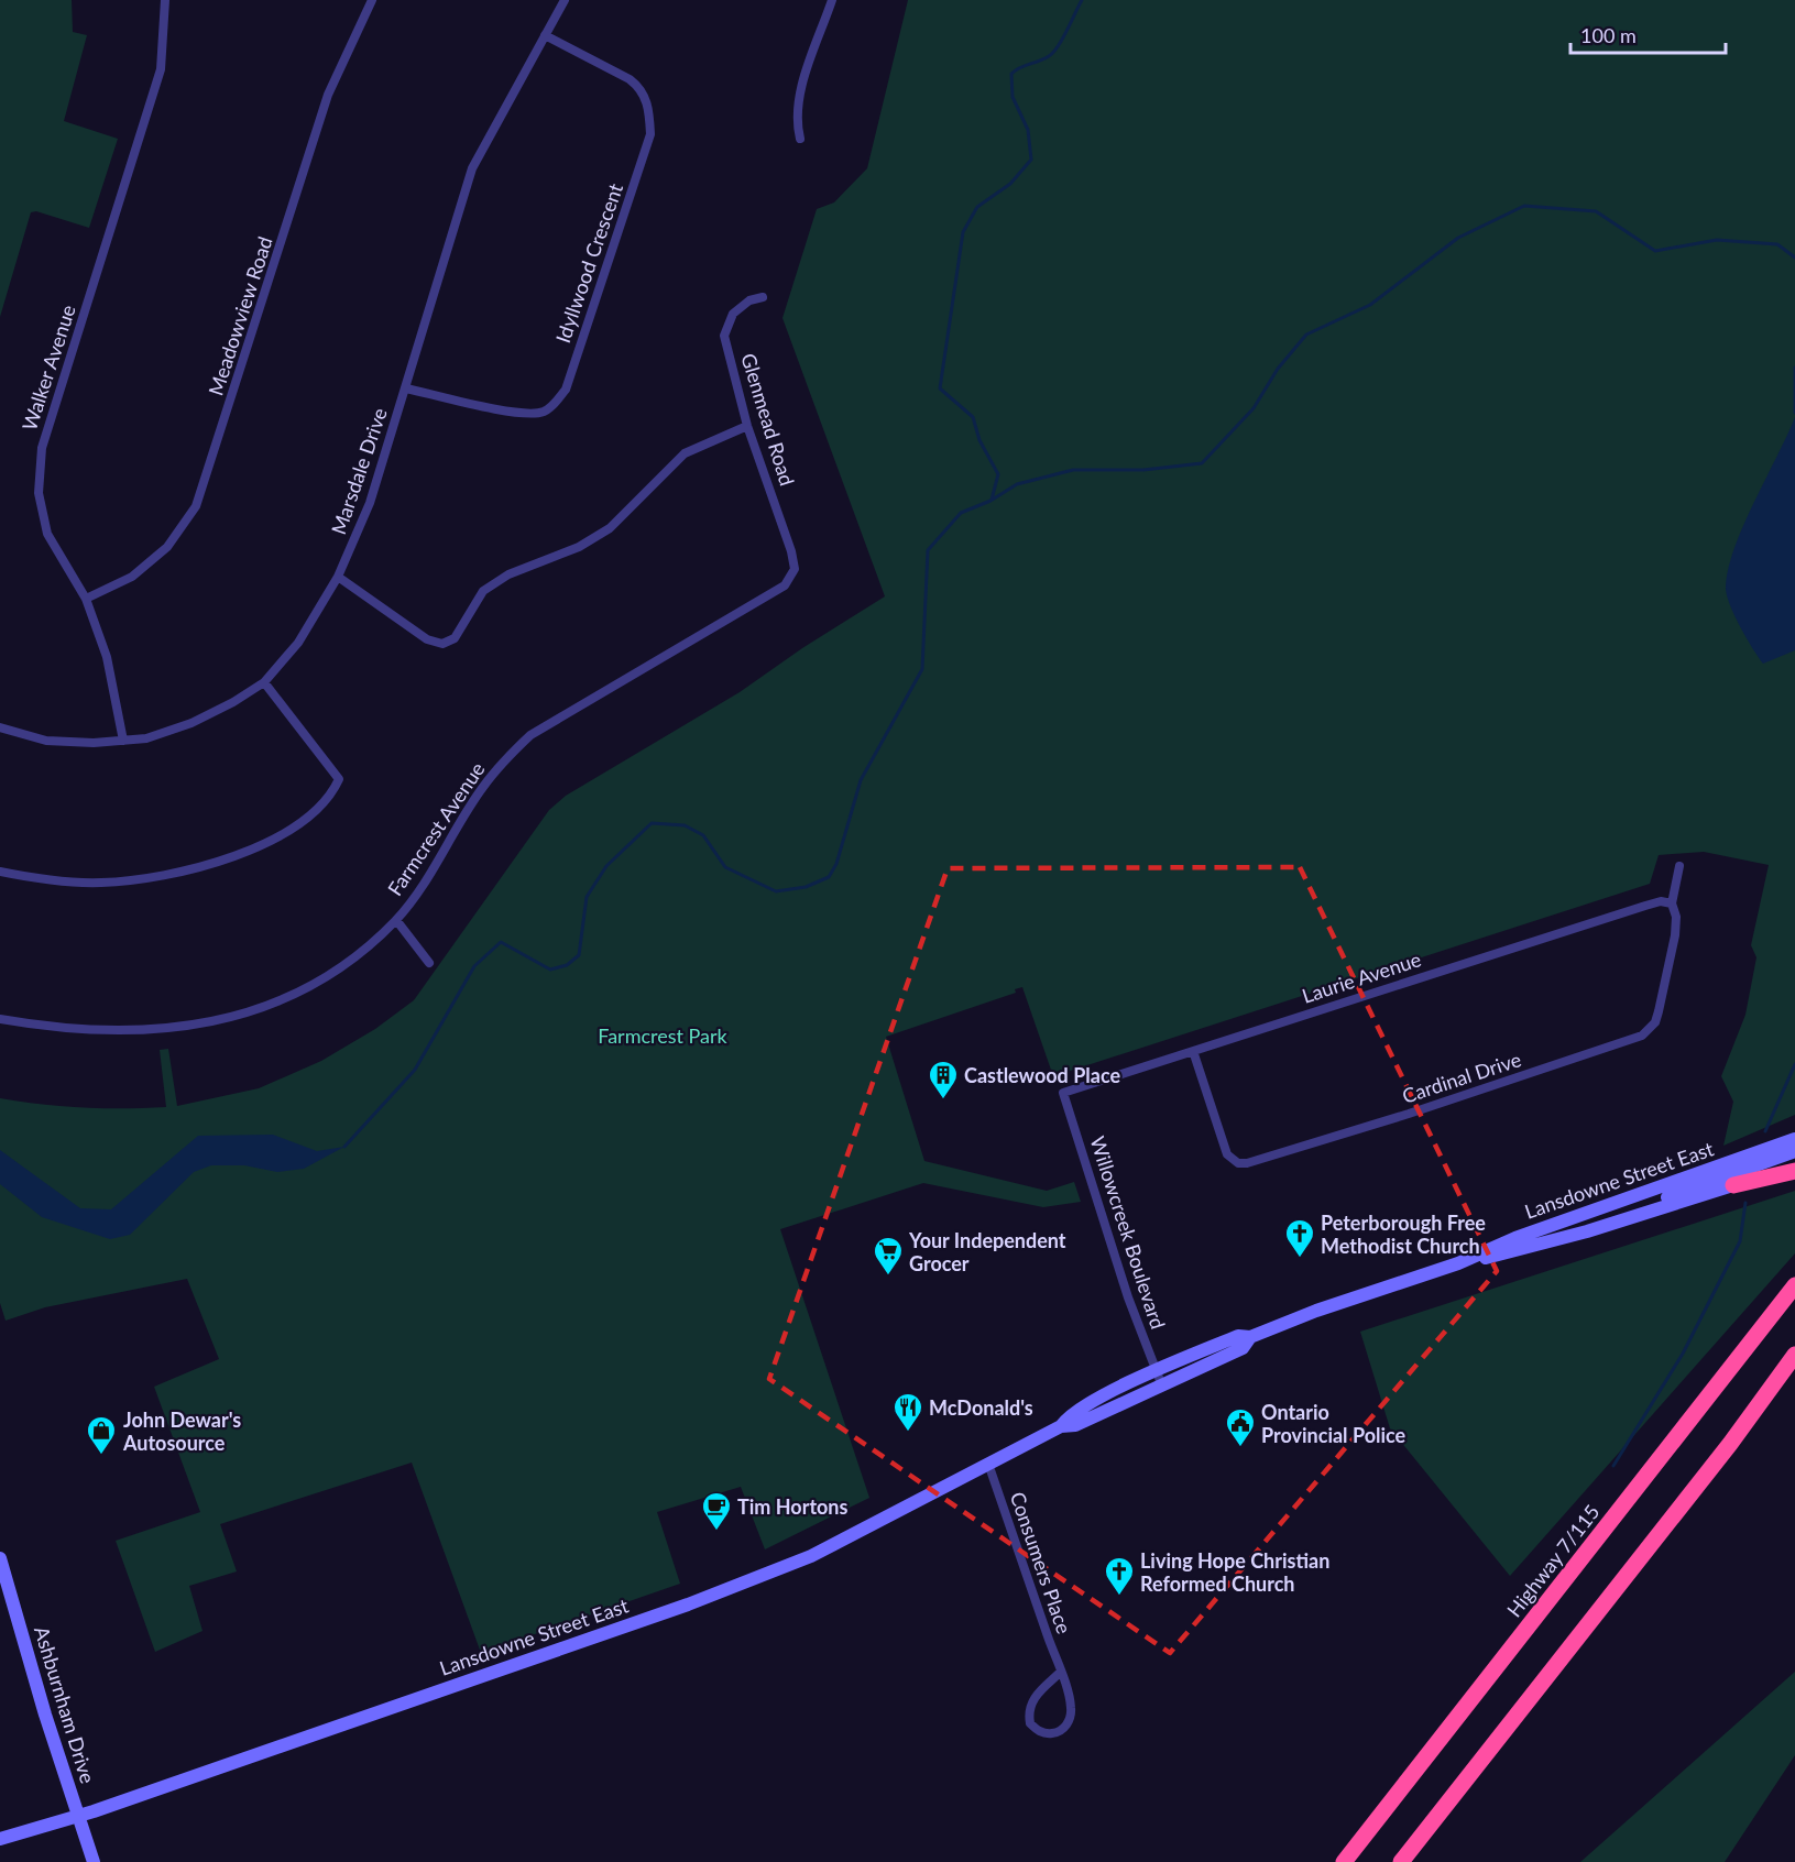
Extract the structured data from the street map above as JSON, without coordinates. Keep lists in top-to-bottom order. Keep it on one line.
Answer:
{"streets":{"highway":["Highway 7/115"],"main road":["Lansdowne Street East","Ashburnham Drive"],"street":["Idyllwood Crescent","Meadowview Road","Walker Avenue","Glenmead Road","Marsdale Drive","Farmcrest Avenue","Laurie Avenue","Cardinal Drive","Willowcreek Boulevard","Consumers Place"]},"crossings":[["Idyllwood Crescent","Marsdale Drive"],["Meadowview Road","Walker Avenue"],["Walker Avenue","Marsdale Drive"],["Glenmead Road","Farmcrest Avenue"],["Laurie Avenue","Cardinal Drive"],["Laurie Avenue","Willowcreek Boulevard"],["Lansdowne Street East","Willowcreek Boulevard"],["Lansdowne Street East","Consumers Place"],["Lansdowne Street East","Ashburnham Drive"]],"parks":["Farmcrest Park"],"places":{"building":["Castlewood Place"],"church":["Peterborough Free Methodist Church","Living Hope Christian Reformed Church"],"supermarket":["Your Independent Grocer"],"restaurant":["McDonald's"],"public building":["Ontario Provincial Police"],"shop":["John Dewar's Autosource"],"cafe":["Tim Hortons"]},"scale_bar":"100 m"}
